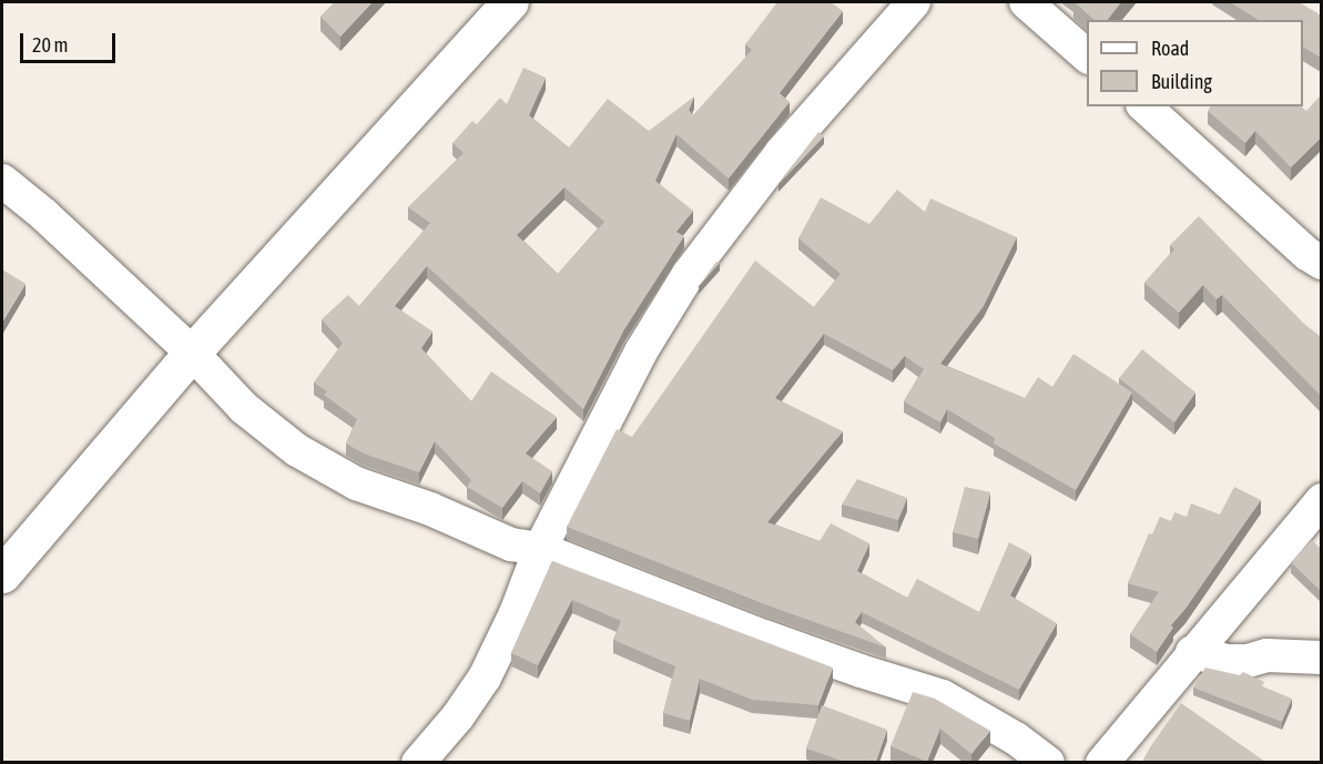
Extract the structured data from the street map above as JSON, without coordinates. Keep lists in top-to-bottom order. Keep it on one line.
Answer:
{"legend":["Road","Building"],"scale_bar":"20 m"}
